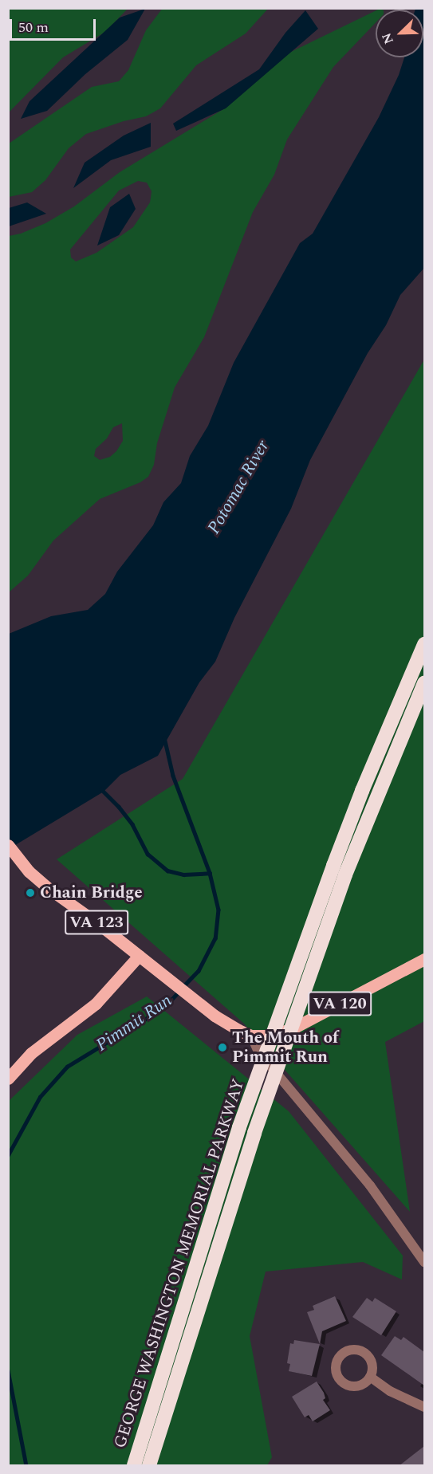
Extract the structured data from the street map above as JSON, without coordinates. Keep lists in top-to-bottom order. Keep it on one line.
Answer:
{"streets":{"highway":["GEORGE WASHINGTON MEMORIAL PARKWAY"],"main road":["VA 123","VA 120"]},"water":["Potomac River","Pimmit Run"],"places":["Chain Bridge","The Mouth of Pimmit Run"],"scale_bar":"50 m","north":"bottom left"}
